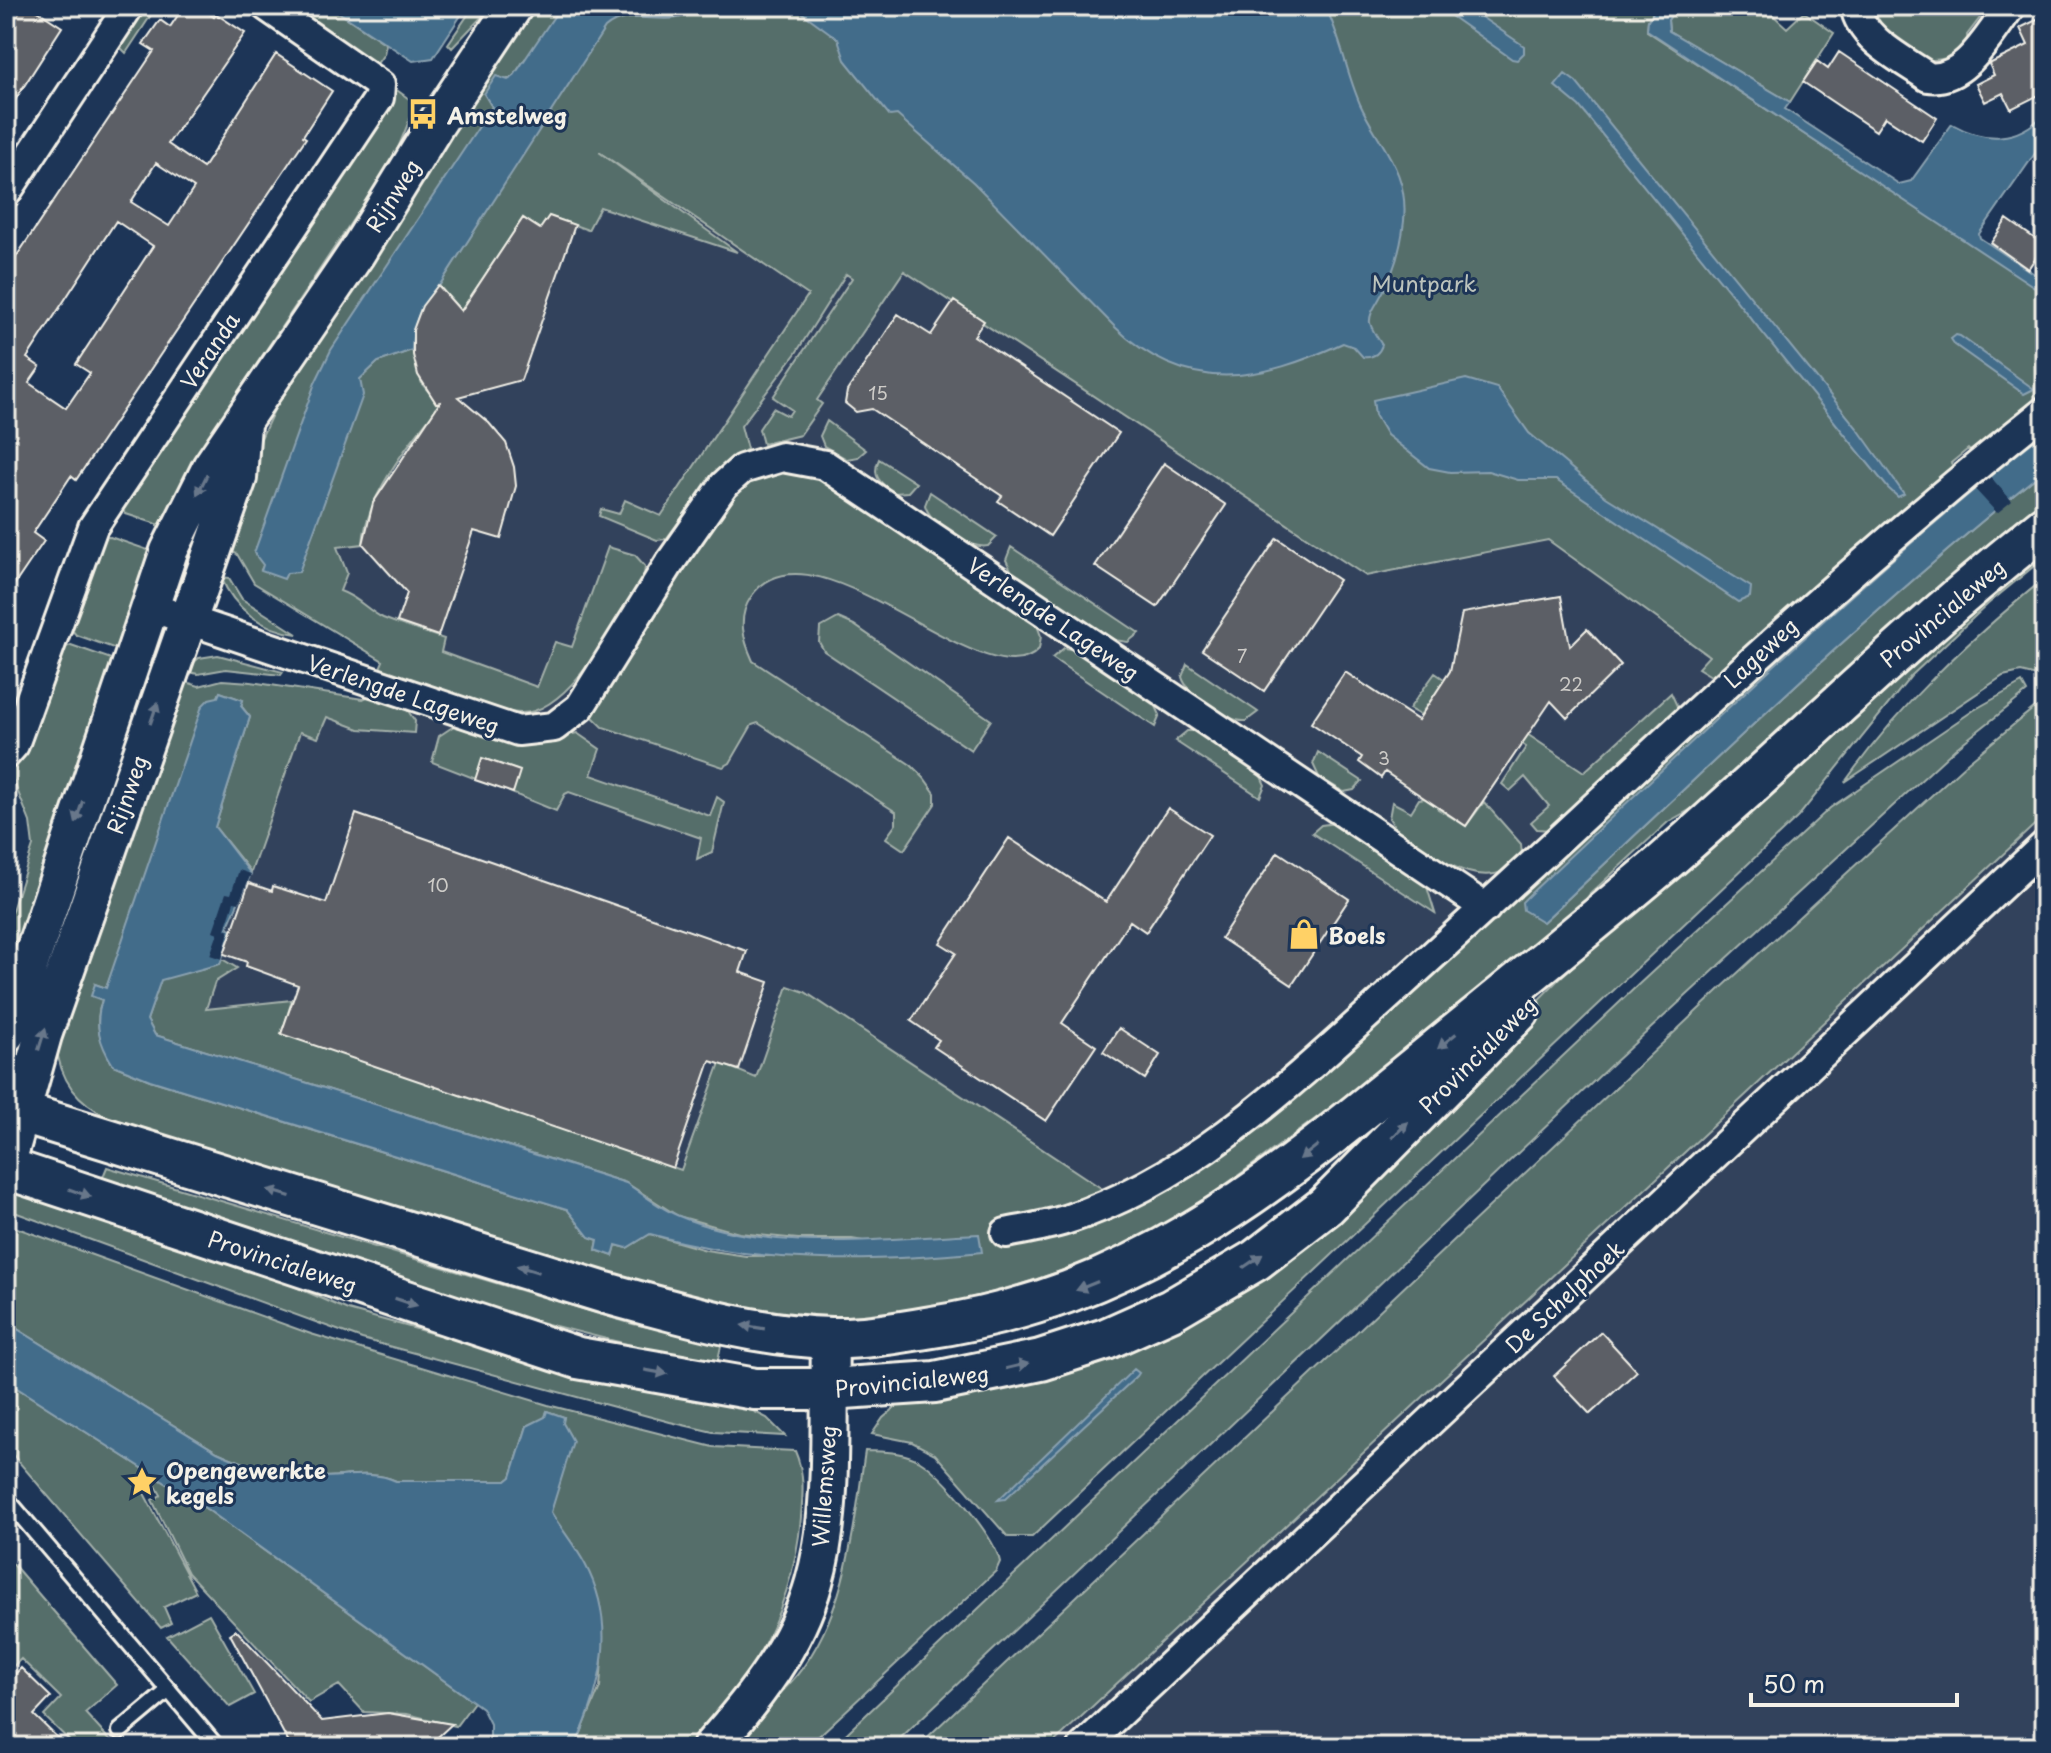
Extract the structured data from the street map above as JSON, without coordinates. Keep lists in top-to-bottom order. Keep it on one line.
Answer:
{"streets":{"main road":["Provincialeweg"],"street":["Rijnweg","Veranda","Verlengde Lageweg","Lageweg","De Schelphoek","Willemsweg"]},"crossings":[["Rijnweg","Provincialeweg"],["Rijnweg","Verlengde Lageweg"],["Provincialeweg","Willemsweg"],["Verlengde Lageweg","Lageweg"]],"parks":["Muntpark"],"places":{"bus stop":["Amstelweg"],"shop":["Boels"],"place":["Opengewerkte kegels"]},"house_numbers":["15","7","22","3","10"],"scale_bar":"50 m"}
